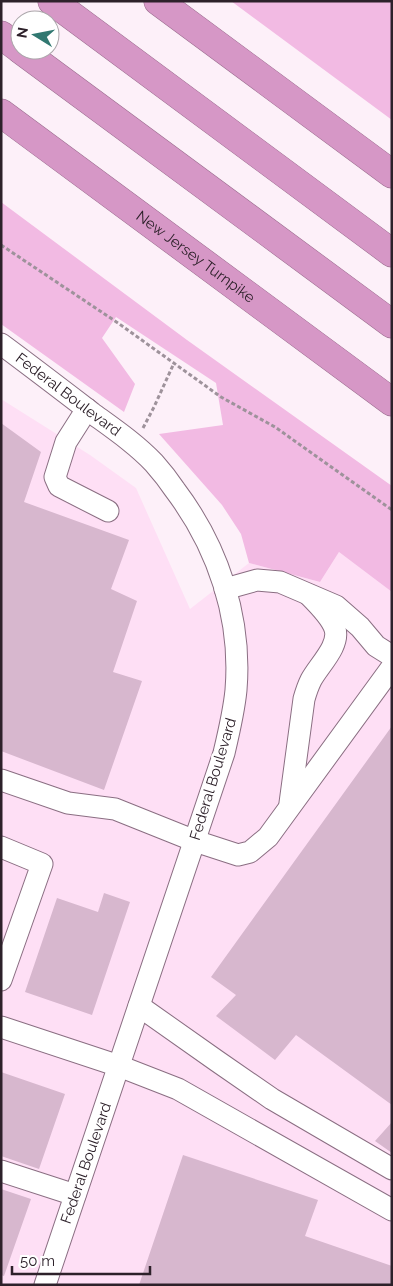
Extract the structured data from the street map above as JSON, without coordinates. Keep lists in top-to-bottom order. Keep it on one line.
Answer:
{"streets":{"highway":["New Jersey Turnpike"],"street":["Federal Boulevard"]},"scale_bar":"50 m","north":"left"}
